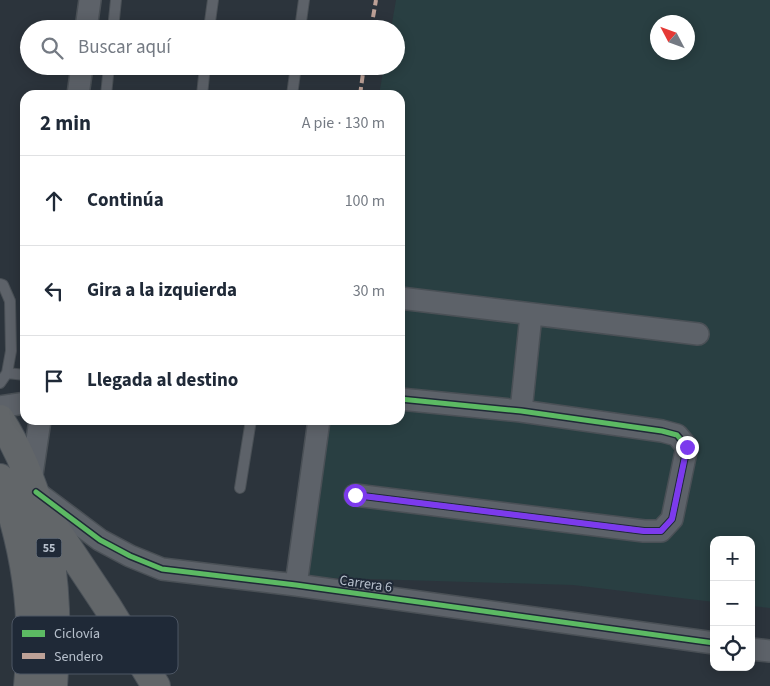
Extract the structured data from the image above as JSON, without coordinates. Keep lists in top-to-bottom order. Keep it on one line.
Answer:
{"streets":{"highway":["55"],"street":["Carrera 6"]},"crossings":[["55","Carrera 6"]],"legend":["Ciclovía","Sendero"],"north":"top left","page":{"search":"Buscar aquí","heading":["2 min","A pie · 130 m"],"list":[["Continúa","100 m"],["Gira a la izquierda","30 m"],"Llegada al destino"],"map_buttons":["+","−"]}}
